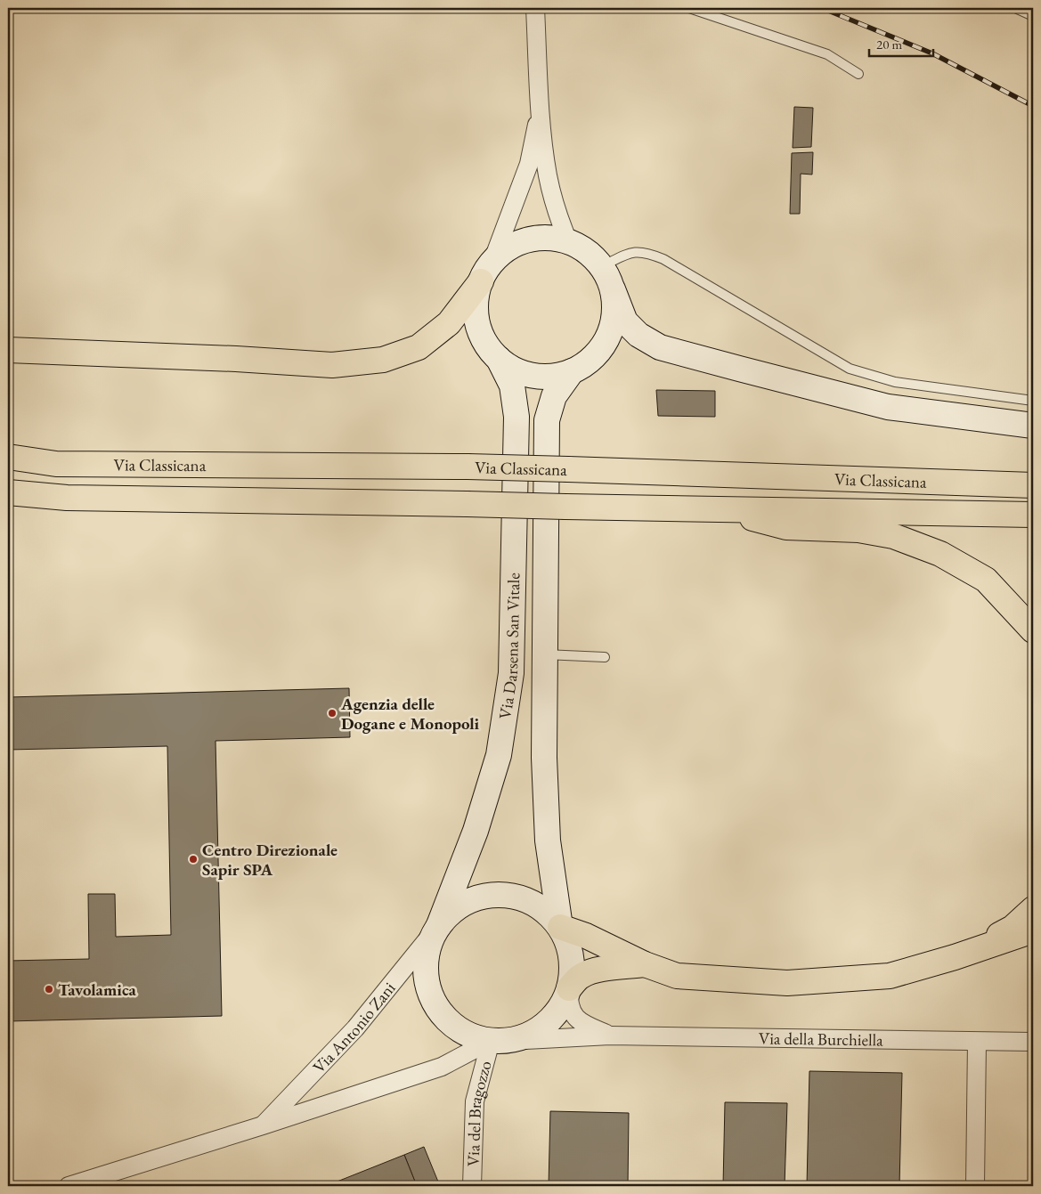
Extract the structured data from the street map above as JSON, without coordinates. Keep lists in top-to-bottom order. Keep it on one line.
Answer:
{"streets":{"highway":["Via Classicana"],"street":["Via Darsena San Vitale","Via Antonio Zani","Via della Burchiella","Via del Bragozzo"]},"crossings":[["Via Darsena San Vitale","Via Antonio Zani"],["Via Darsena San Vitale","Via della Burchiella"],["Via Darsena San Vitale","Via del Bragozzo"],["Via Antonio Zani","Via della Burchiella"],["Via Antonio Zani","Via del Bragozzo"],["Via della Burchiella","Via del Bragozzo"]],"places":["Agenzia delle Dogane e Monopoli","Centro Direzionale Sapir SPA","Tavolamica"],"scale_bar":"20 m"}
